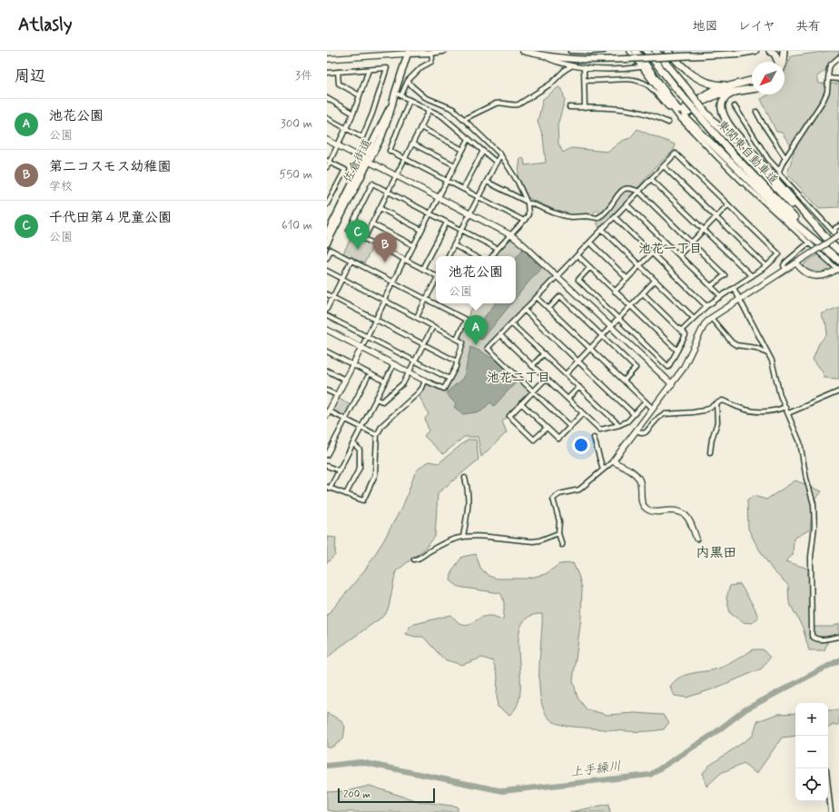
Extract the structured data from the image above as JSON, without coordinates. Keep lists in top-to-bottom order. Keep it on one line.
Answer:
{"streets":{"highway":["東関東自動車道"],"main road":["佐倉街道"]},"districts":["池花一丁目","池花二丁目","内黒田"],"water":["上手繰川"],"scale_bar":"200 m","north":"bottom left","page":{"header":"Atlasly","nav":["地図","レイヤ","共有"],"heading":["周辺","3件"],"list":[{"mark":"A","name":"池花公園","note":"公園","value":"300 m"},{"mark":"B","name":"第二コスモス幼稚園","note":"学校","value":"550 m"},{"mark":"C","name":"千代田第４児童公園","note":"公園","value":"610 m"}],"pins":["C","B","A"],"popup":["池花公園","公園"],"map_buttons":["+","−"],"scale":"200 m"}}
